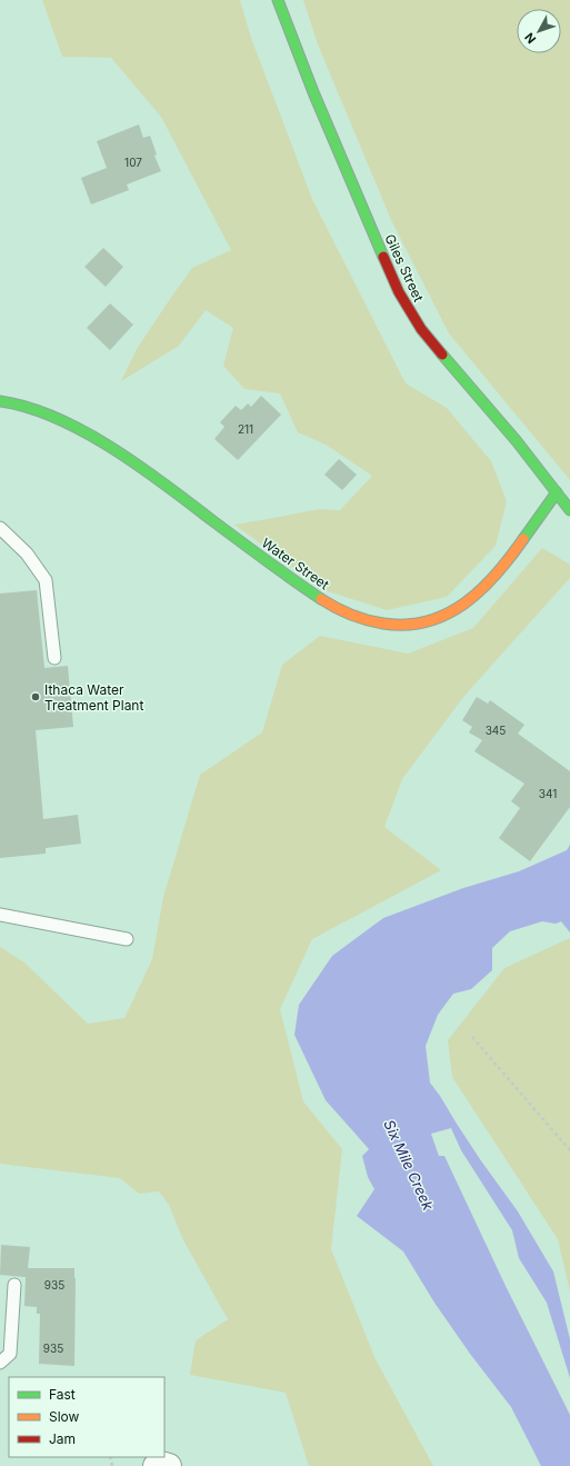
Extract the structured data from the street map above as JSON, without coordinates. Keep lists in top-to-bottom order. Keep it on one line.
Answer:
{"streets":{"street":["Giles Street","Water Street"]},"crossings":[["Giles Street","Water Street"]],"water":["Six Mile Creek"],"places":["Ithaca Water Treatment Plant"],"house_numbers":["107","211","345","341","935","935"],"legend":["Fast","Slow","Jam"],"north":"bottom left"}
